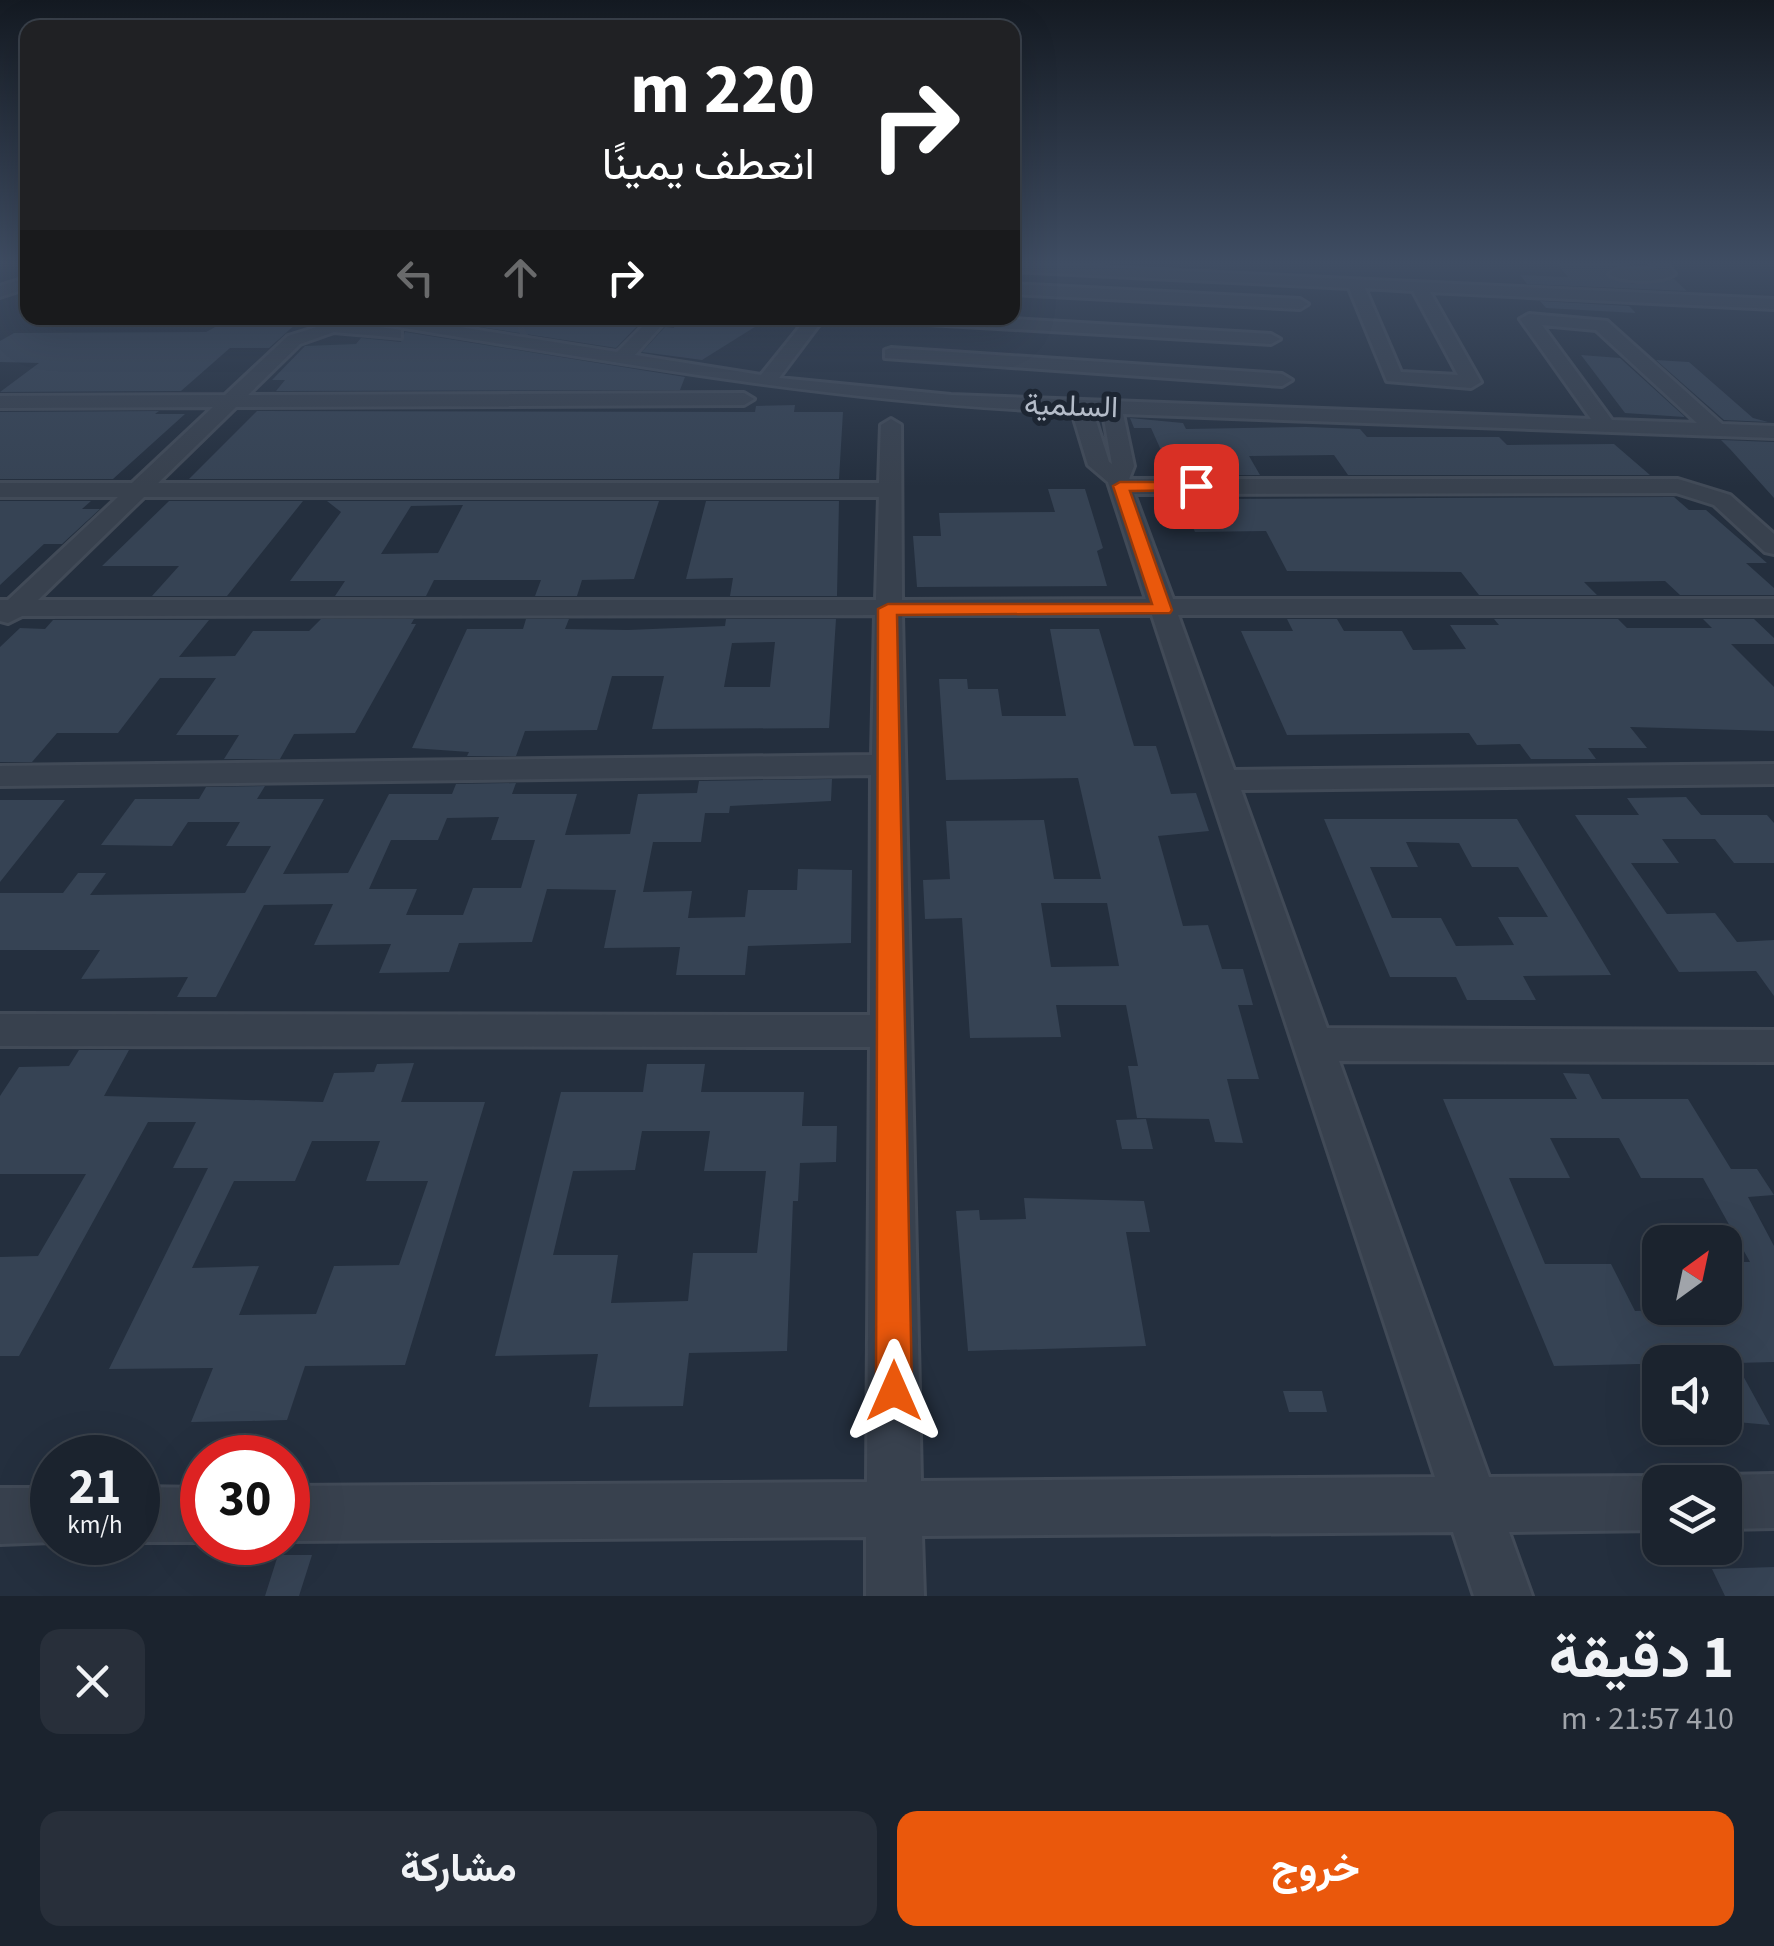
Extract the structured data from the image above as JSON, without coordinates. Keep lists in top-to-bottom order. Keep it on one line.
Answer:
{"streets":{"street":["السلمية"]},"north":"top right","page":{"turn":["220 m","انعطف يمينًا"],"speed":"21 km/h","limit":"30","heading":["1 دقيقة","410 m · 21:57"],"buttons":["خروج","مشاركة"]}}
